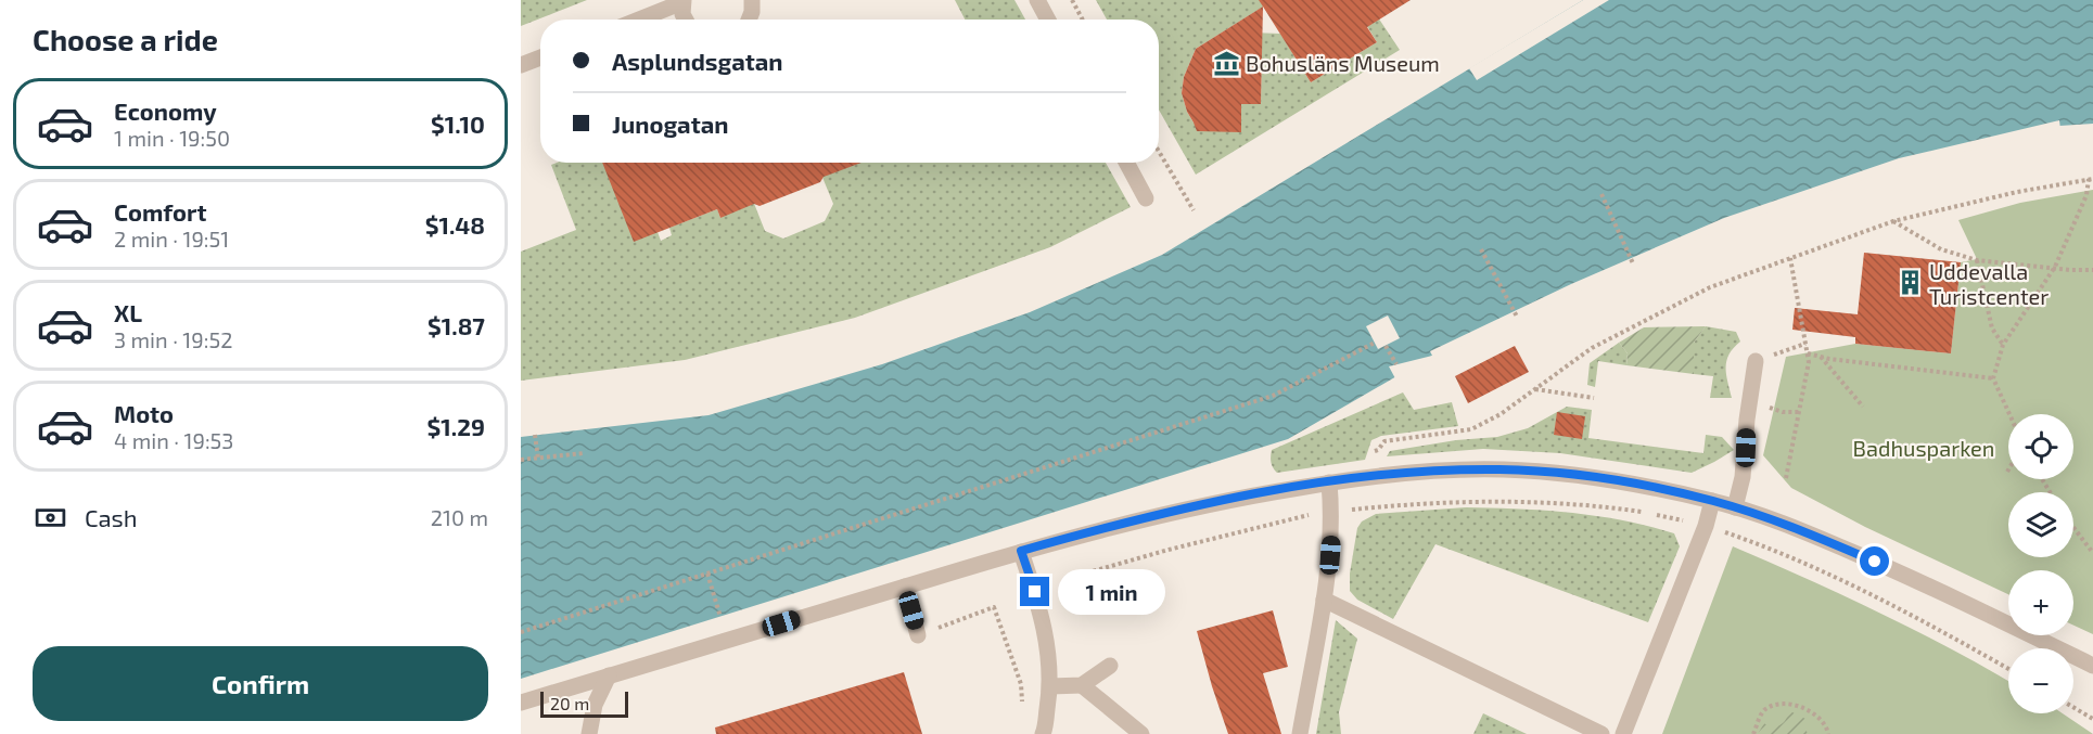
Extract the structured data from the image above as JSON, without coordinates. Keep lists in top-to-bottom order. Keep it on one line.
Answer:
{"parks":["Badhusparken"],"places":{"museum":["Bohusläns Museum"],"building":["Uddevalla Turistcenter"]},"scale_bar":"20 m","page":{"heading":"Choose a ride","banner":["Asplundsgatan","Junogatan"],"list":[{"name":"Economy","note":"1 min · 19:50","value":"$1.10"},{"name":"Comfort","note":"2 min · 19:51","value":"$1.48"},{"name":"XL","note":"3 min · 19:52","value":"$1.87"},{"name":"Moto","note":"4 min · 19:53","value":"$1.29"}],"map_buttons":["+","−"],"pay":["Cash","210 m"],"bubble":"1 min","buttons":"Confirm","scale":"20 m"}}
